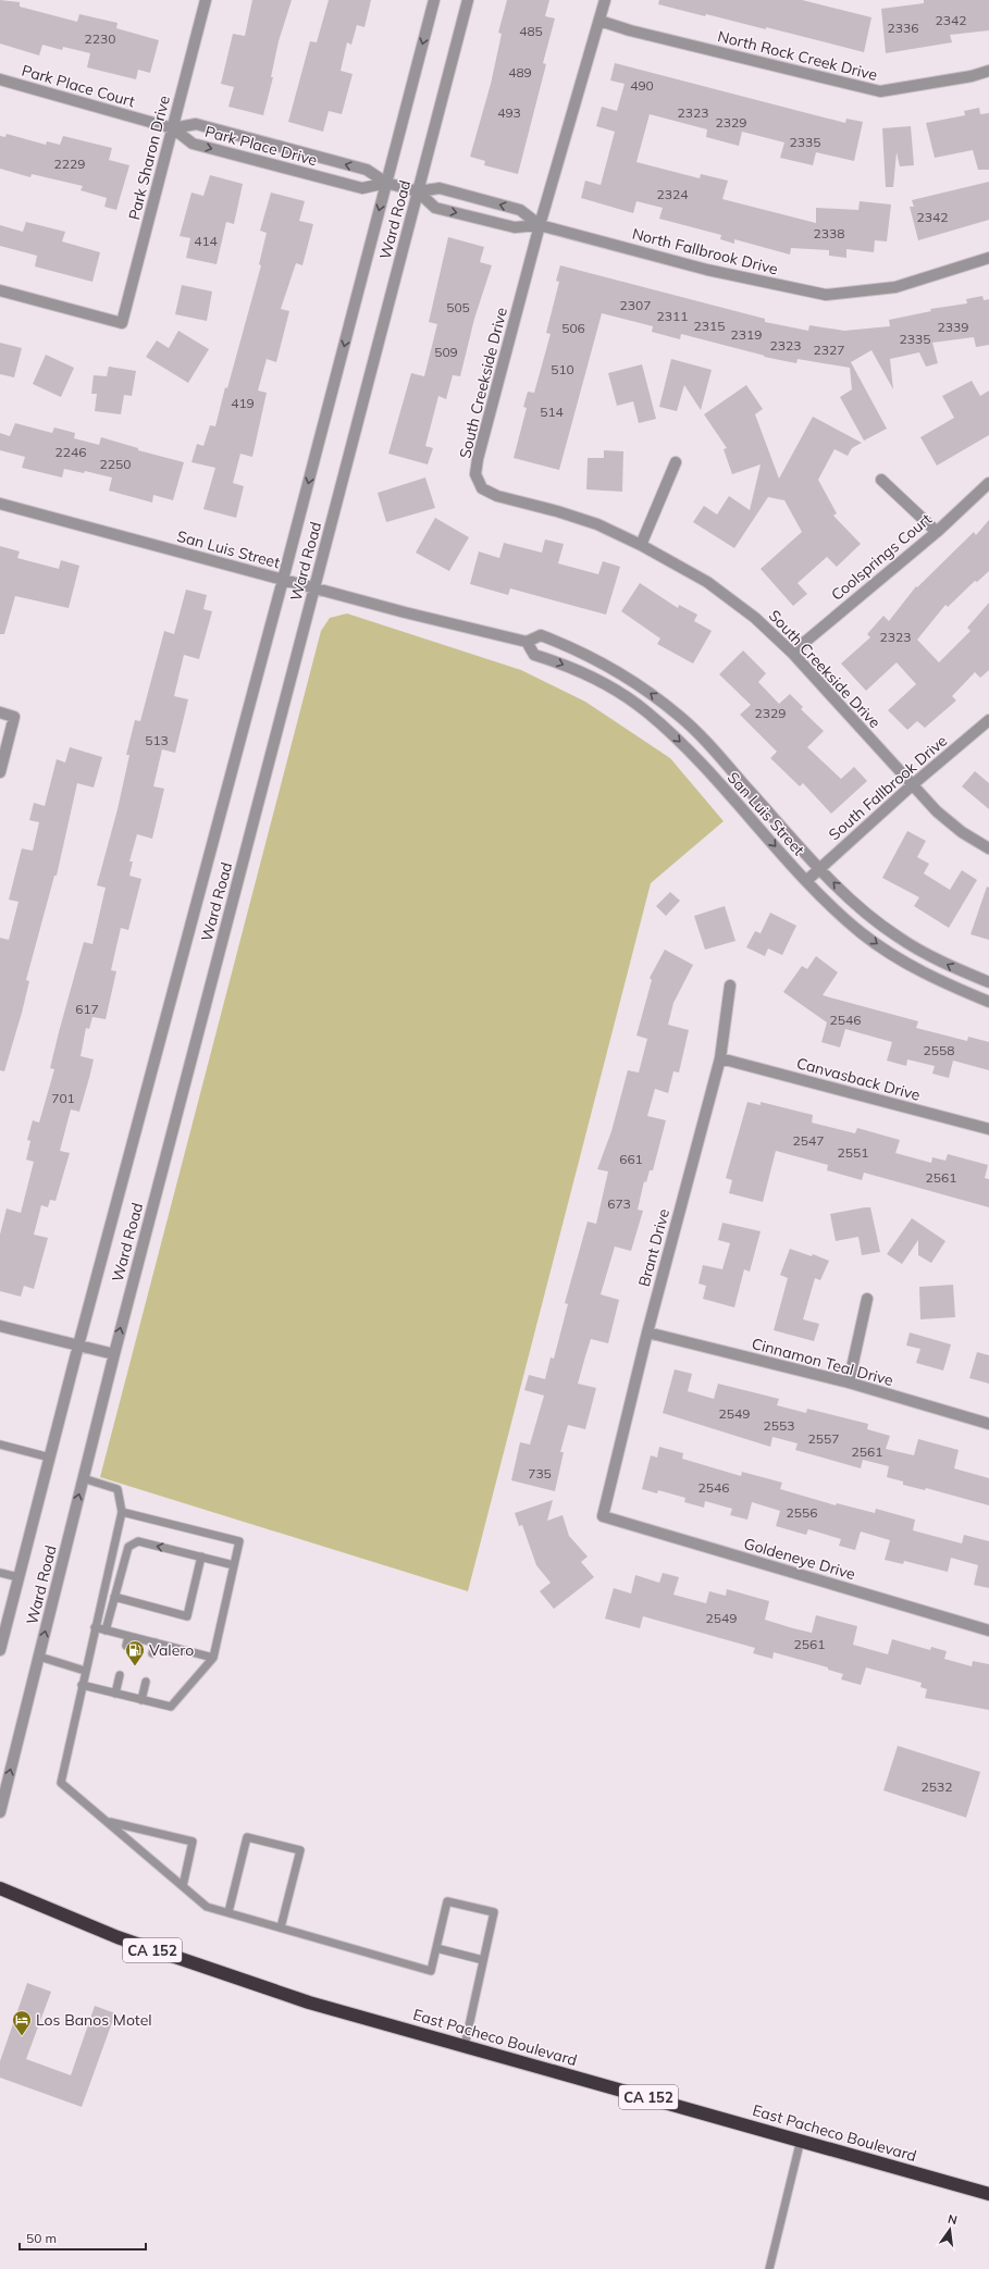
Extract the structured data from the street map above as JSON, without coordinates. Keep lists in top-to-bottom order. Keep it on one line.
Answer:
{"streets":{"highway":["CA 152","East Pacheco Boulevard"],"street":["North Rock Creek Drive","Park Place Court","Park Place Drive","Park Sharon Drive","Ward Road","North Fallbrook Drive","South Creekside Drive","San Luis Street","Coolsprings Court","South Fallbrook Drive","Canvasback Drive","Brant Drive","Cinnamon Teal Drive","Goldeneye Drive"]},"crossings":[["North Rock Creek Drive","South Creekside Drive"],["Park Place Court","Park Place Drive"],["Park Place Court","Park Sharon Drive"],["Park Place Drive","Park Sharon Drive"],["Park Place Drive","Ward Road"],["Park Place Drive","North Fallbrook Drive"],["Park Place Drive","South Creekside Drive"],["Ward Road","North Fallbrook Drive"],["Ward Road","San Luis Street"],["North Fallbrook Drive","South Creekside Drive"],["South Creekside Drive","Coolsprings Court"],["South Creekside Drive","South Fallbrook Drive"],["San Luis Street","South Fallbrook Drive"],["Canvasback Drive","Brant Drive"],["Brant Drive","Cinnamon Teal Drive"],["Brant Drive","Goldeneye Drive"]],"places":{"fuel station":["Valero"],"hotel":["Los Banos Motel"]},"house_numbers":["2342","2336","485","2230","489","490","493","2323","2329","2335","2229","2324","2342","2338","414","2307","505","2311","2315","2339","506","2319","2335","2323","2327","509","510","419","514","2246","2250","2323","2329","513","617","2546","2558","701","2547","2551","661","2561","673","2549","2553","2557","2561","735","2546","2556","2549","2561","2532"],"scale_bar":"50 m","north":"top"}
